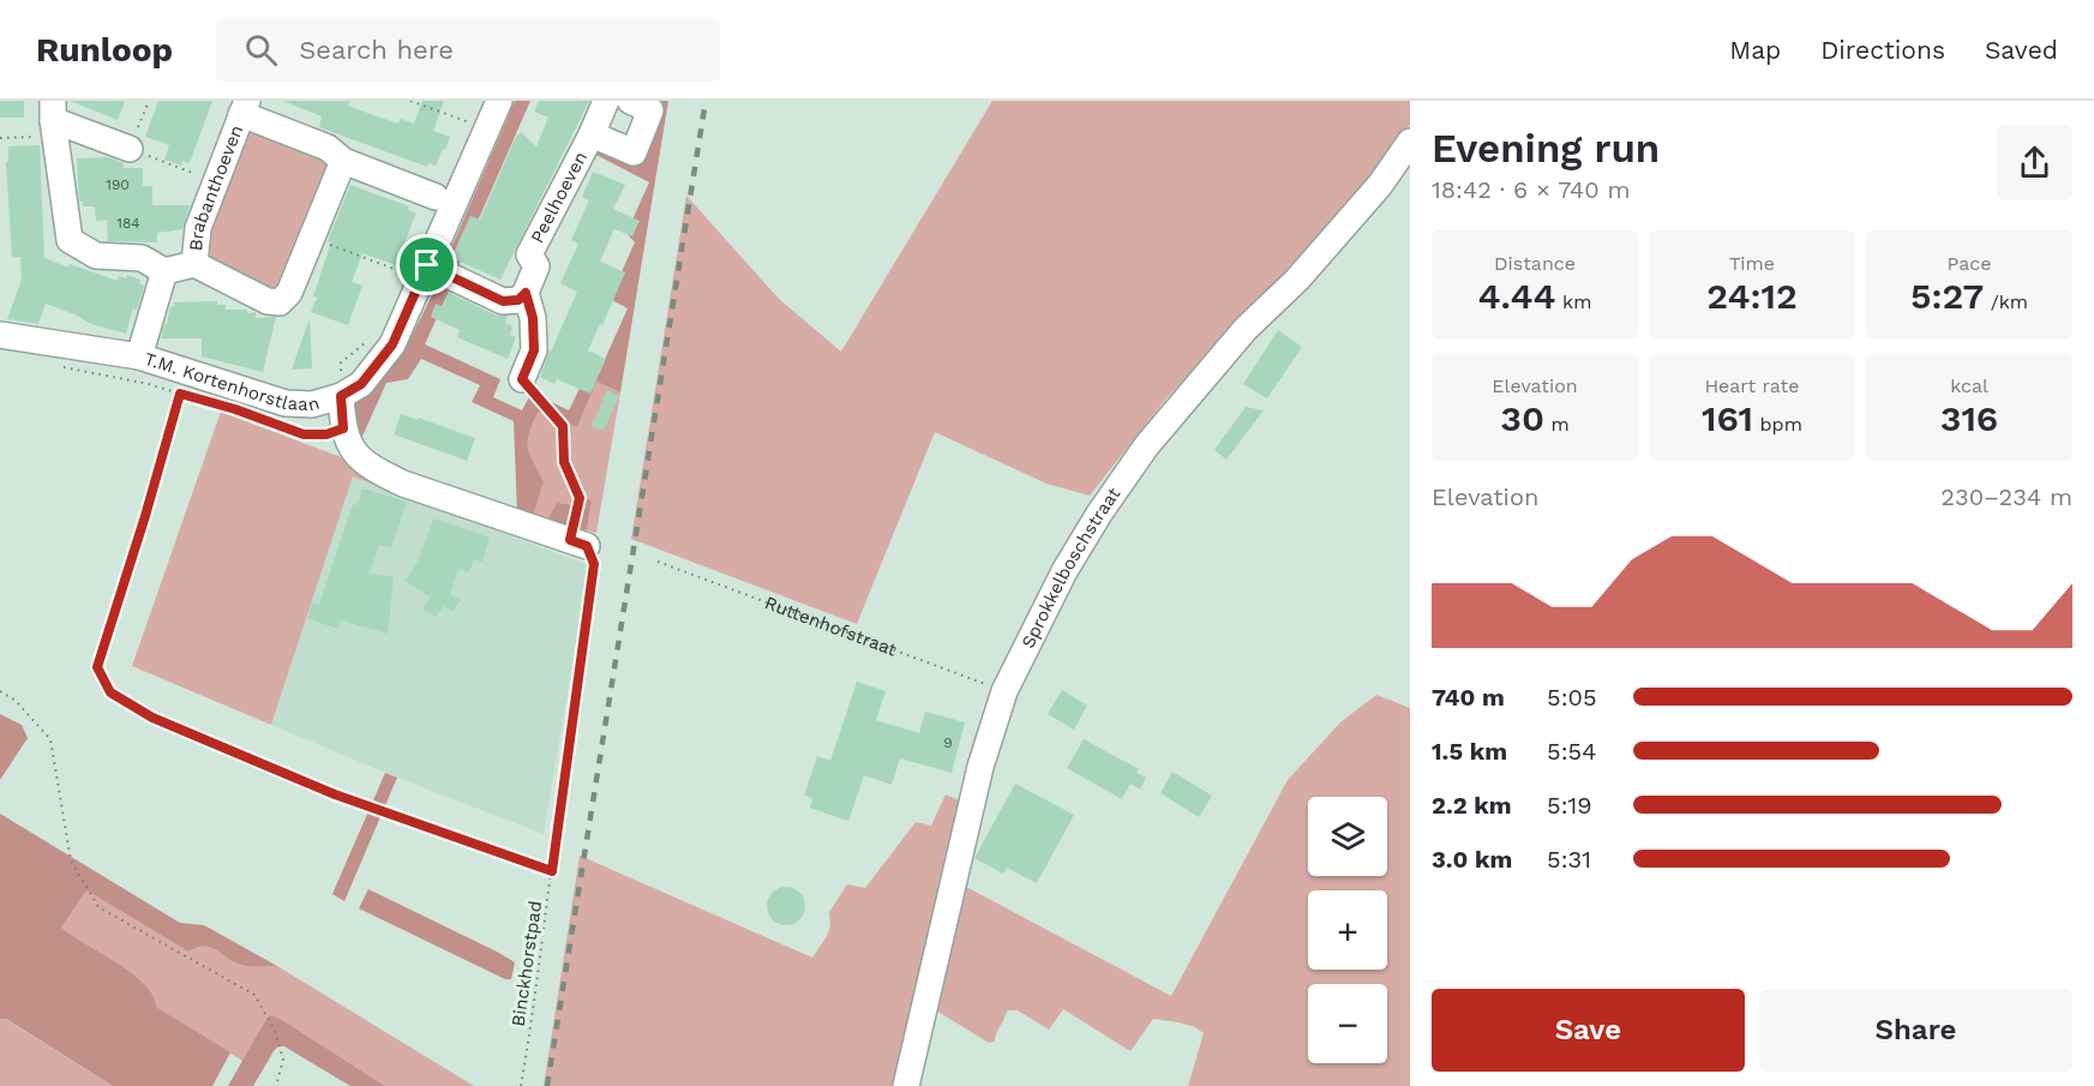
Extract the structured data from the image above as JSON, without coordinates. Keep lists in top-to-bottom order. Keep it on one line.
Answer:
{"streets":{"street":["Brabanthoeven","Peelhoeven","T.M. Kortenhorstlaan","Sprokkelboschstraat"],"path":["Ruttenhofstraat","Binckhorstpad"]},"crossings":[["T.M. Kortenhorstlaan","Binckhorstpad"],["Sprokkelboschstraat","Ruttenhofstraat"]],"house_numbers":["190","184","9"],"page":{"header":"Runloop","search":"Search here","nav":["Map","Directions","Saved"],"heading":["Evening run","18:42 · 6 × 740 m"],"stats":[["Distance","4.44 km"],["Time","24:12"],["Pace","5:27 /km"],["Elevation","30 m"],["Heart rate","161 bpm"],["kcal","316"]],"chart":["Elevation","230–234 m"],"list":[{"name":"740 m","note":"5:05"},{"name":"1.5 km","note":"5:54"},{"name":"2.2 km","note":"5:19"},{"name":"3.0 km","note":"5:31"}],"map_buttons":["+","−"],"buttons":["Save","Share"]}}
